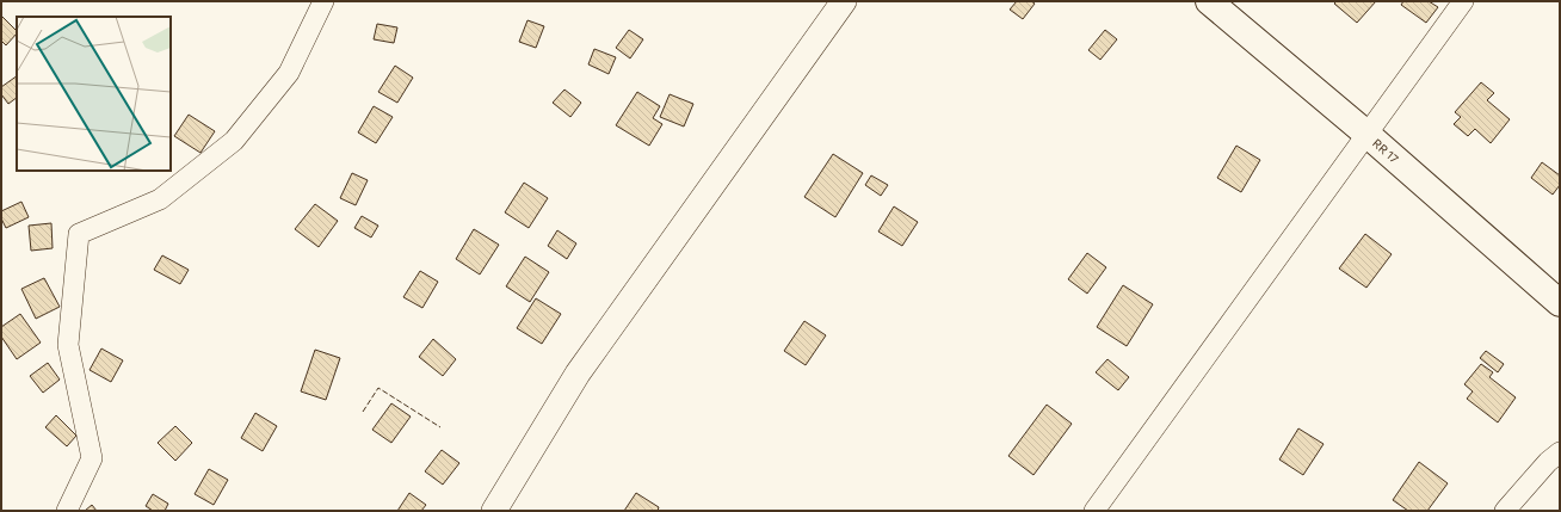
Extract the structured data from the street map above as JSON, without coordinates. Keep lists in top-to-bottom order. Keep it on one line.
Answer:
{"streets":{"main road":["RR 17"]}}
